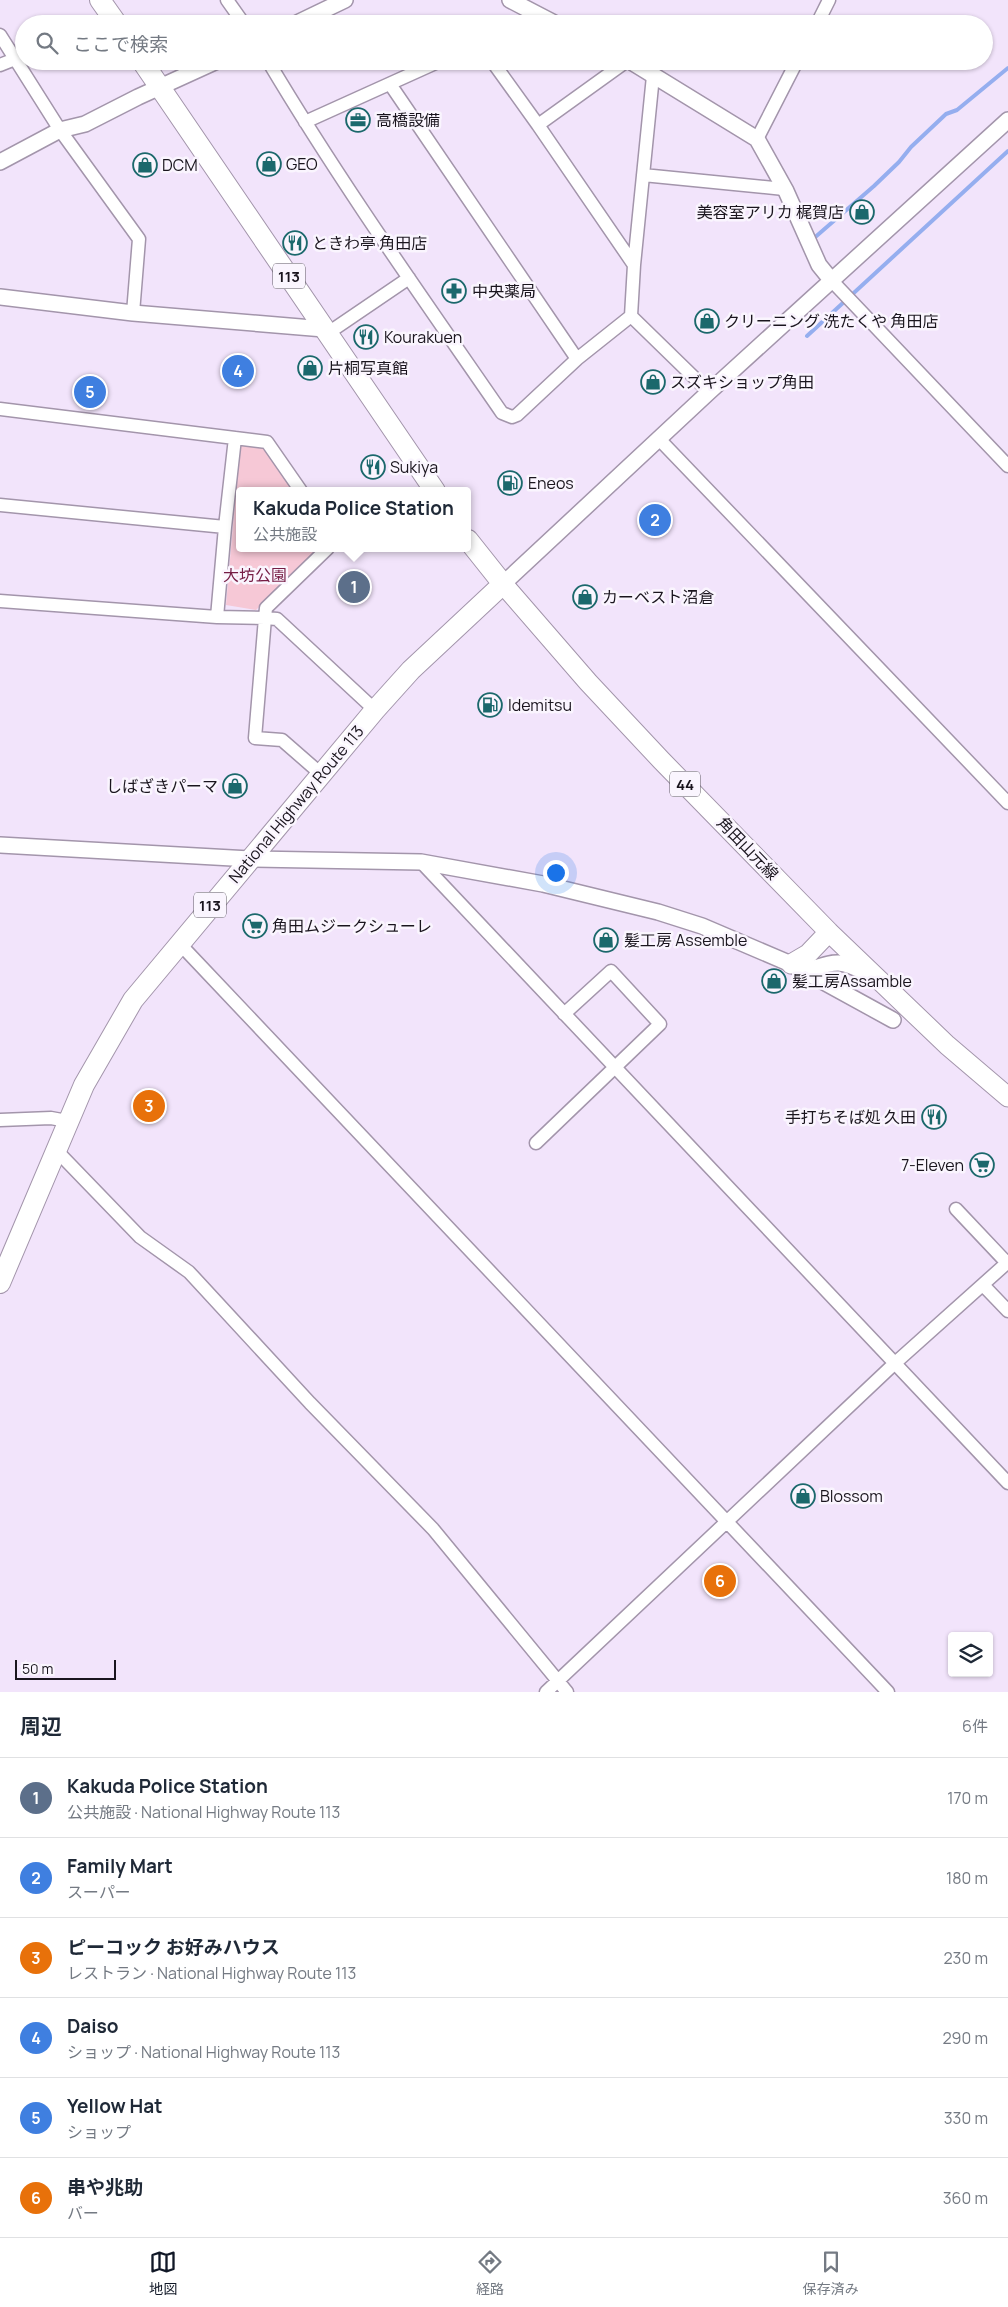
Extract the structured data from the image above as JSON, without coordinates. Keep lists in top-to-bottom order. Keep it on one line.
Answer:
{"streets":{"highway":["113","National Highway Route 113"],"main road":["44","角田山元線"]},"crossings":[["National Highway Route 113","角田山元線"]],"parks":["大坊公園"],"places":{"office":["高橋設備"],"shop":["GEO","DCM","美容室アリカ 梶賀店","クリーニング 洗たくや 角田店","片桐写真館","スズキショップ角田","カーベスト沼倉","しばざきパーマ","髪工房 Assemble","髪工房Assamble","Blossom"],"restaurant":["ときわ亭 角田店","Kourakuen","Sukiya","手打ちそば処 久田"],"pharmacy":["中央薬局"],"fuel station":["Eneos","Idemitsu"],"supermarket":["角田ムジークシューレ","7-Eleven"]},"scale_bar":"50 m","page":{"search":"ここで検索","pins":["4","5","2","1","3","6"],"popup":["Kakuda Police Station","公共施設"],"scale":"50 m","heading":["周辺","6件"],"list":[{"mark":"1","name":"Kakuda Police Station","note":"公共施設 · National Highway Route 113","value":"170 m"},{"mark":"2","name":"Family Mart","note":"スーパー","value":"180 m"},{"mark":"3","name":"ピーコック お好みハウス","note":"レストラン · National Highway Route 113","value":"230 m"},{"mark":"4","name":"Daiso","note":"ショップ · National Highway Route 113","value":"290 m"},{"mark":"5","name":"Yellow Hat","note":"ショップ","value":"330 m"},{"mark":"6","name":"串や兆助","note":"バー","value":"360 m"}],"nav":["地図","経路","保存済み"]}}
